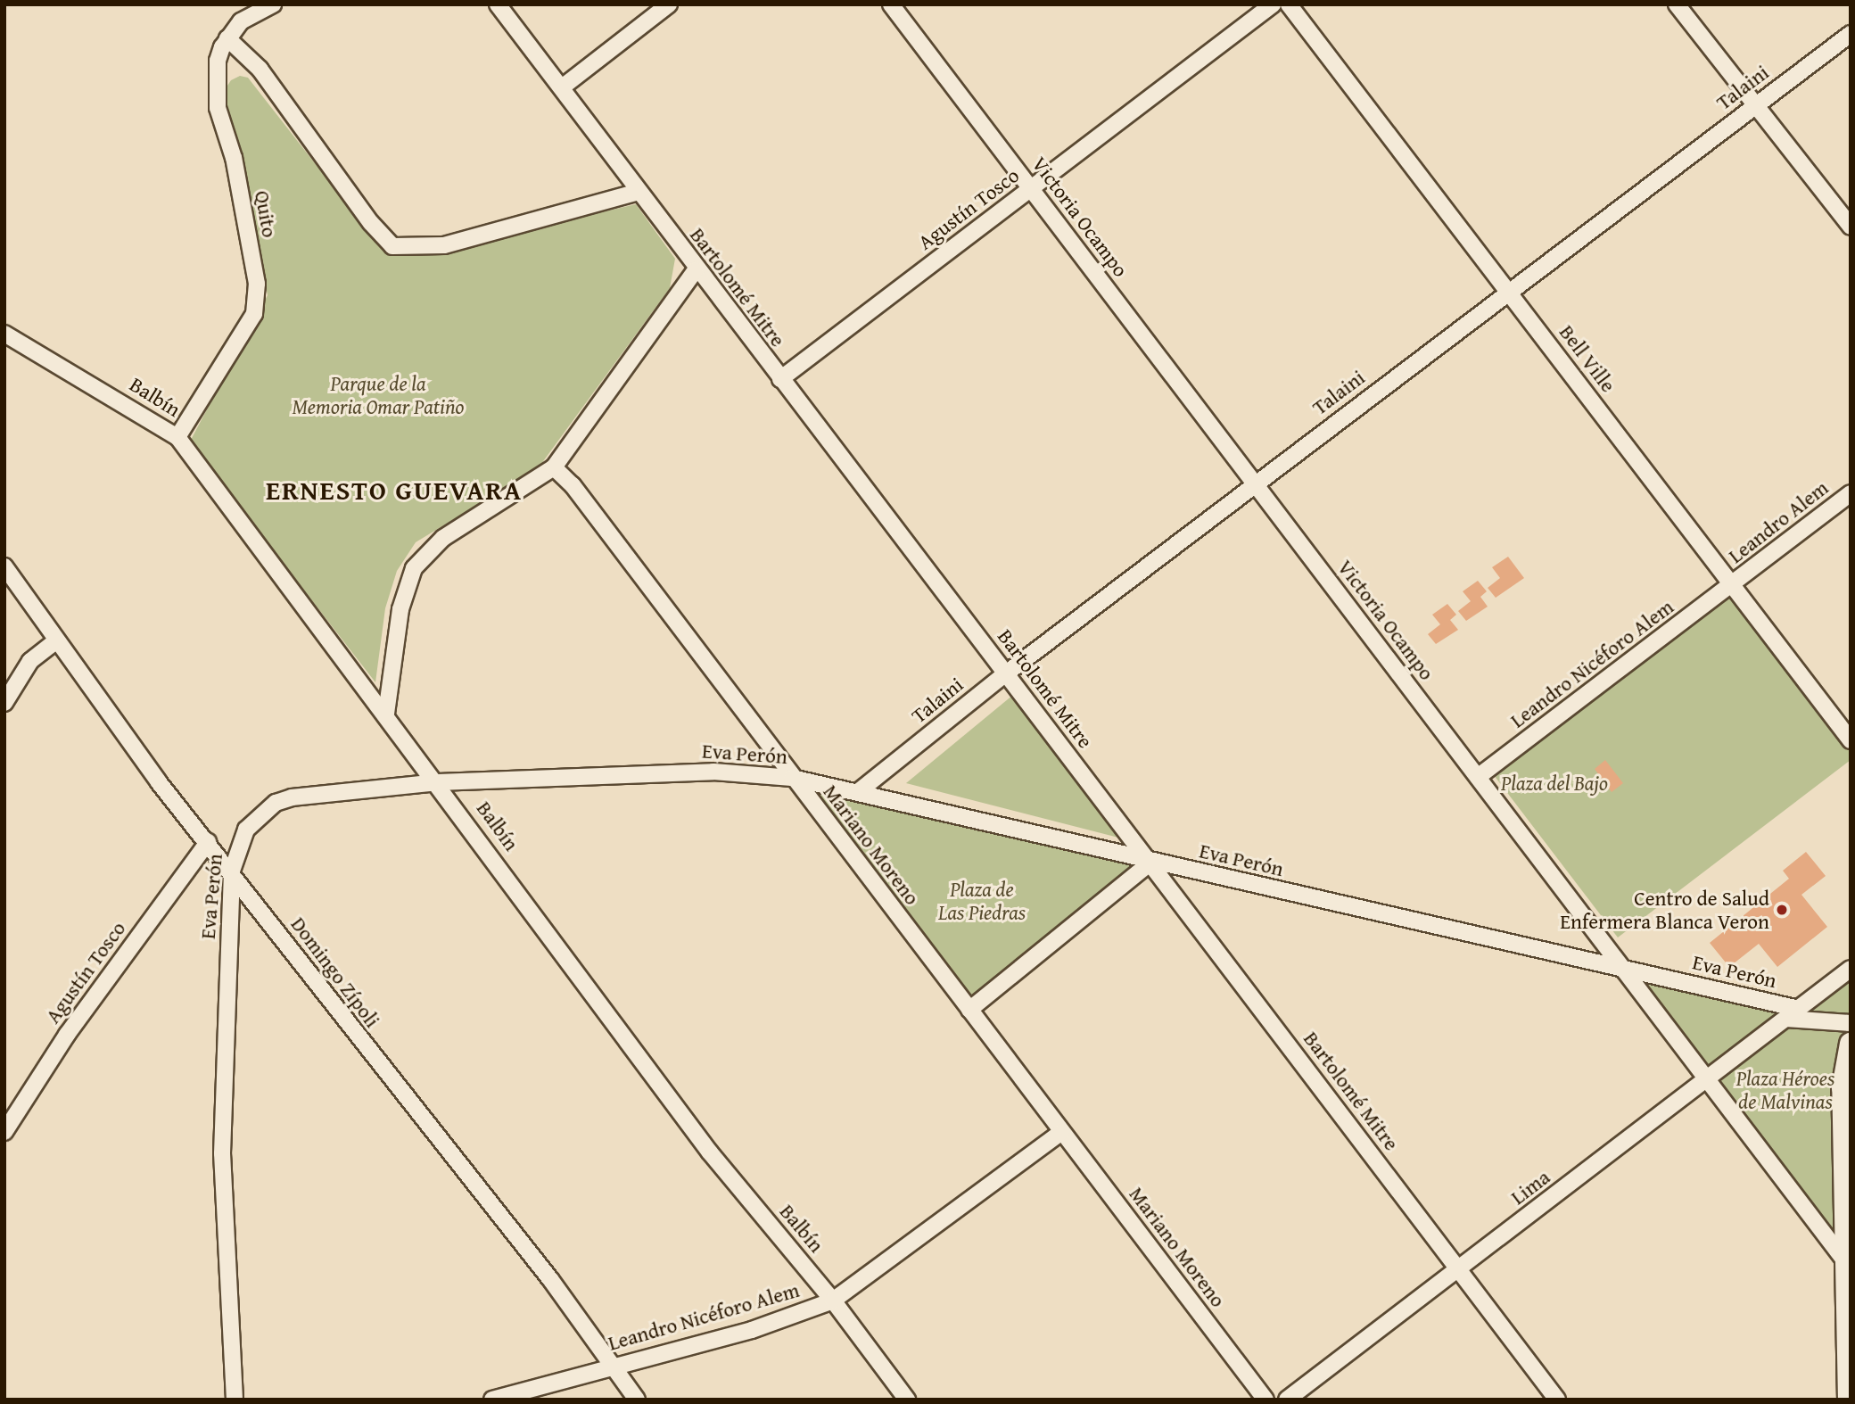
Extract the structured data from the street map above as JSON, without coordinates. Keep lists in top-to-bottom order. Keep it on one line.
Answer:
{"streets":{"street":["Talaini","Agustín Tosco","Quito","Victoria Ocampo","Bartolomé Mitre","Bell Ville","Balbín","Leandro Alem","Leandro Nicéforo Alem","Eva Perón","Mariano Moreno","Domingo Zípoli","Lima"]},"crossings":[["Talaini","Victoria Ocampo"],["Talaini","Bartolomé Mitre"],["Talaini","Bell Ville"],["Talaini","Eva Perón"],["Agustín Tosco","Victoria Ocampo"],["Agustín Tosco","Bartolomé Mitre"],["Agustín Tosco","Domingo Zípoli"],["Quito","Balbín"],["Victoria Ocampo","Leandro Nicéforo Alem"],["Victoria Ocampo","Eva Perón"],["Victoria Ocampo","Lima"],["Bartolomé Mitre","Eva Perón"],["Bartolomé Mitre","Lima"],["Bell Ville","Leandro Alem"],["Bell Ville","Leandro Nicéforo Alem"],["Balbín","Leandro Nicéforo Alem"],["Balbín","Eva Perón"],["Leandro Alem","Leandro Nicéforo Alem"],["Leandro Nicéforo Alem","Mariano Moreno"],["Leandro Nicéforo Alem","Domingo Zípoli"],["Eva Perón","Mariano Moreno"],["Eva Perón","Domingo Zípoli"],["Eva Perón","Lima"]],"districts":["ERNESTO GUEVARA"],"parks":["Parque de la Memoria Omar Patiño","Plaza del Bajo","Plaza de Las Piedras","Plaza Héroes de Malvinas"],"places":["Centro de Salud Enfermera Blanca Veron"]}
